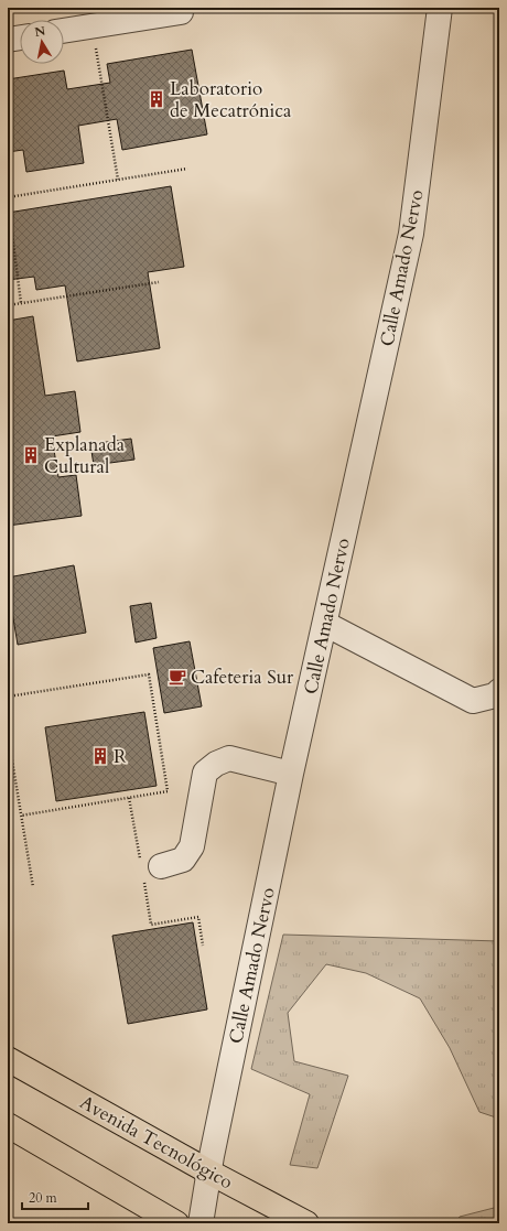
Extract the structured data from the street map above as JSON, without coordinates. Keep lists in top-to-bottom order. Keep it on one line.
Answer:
{"streets":{"main road":["Avenida Tecnológico"],"street":["Calle Amado Nervo"]},"crossings":[["Calle Amado Nervo","Avenida Tecnológico"]],"places":{"building":["Laboratorio de Mecatrónica","Explanada Cultural","R"],"cafe":["Cafeteria Sur"]},"scale_bar":"20 m","north":"top"}
